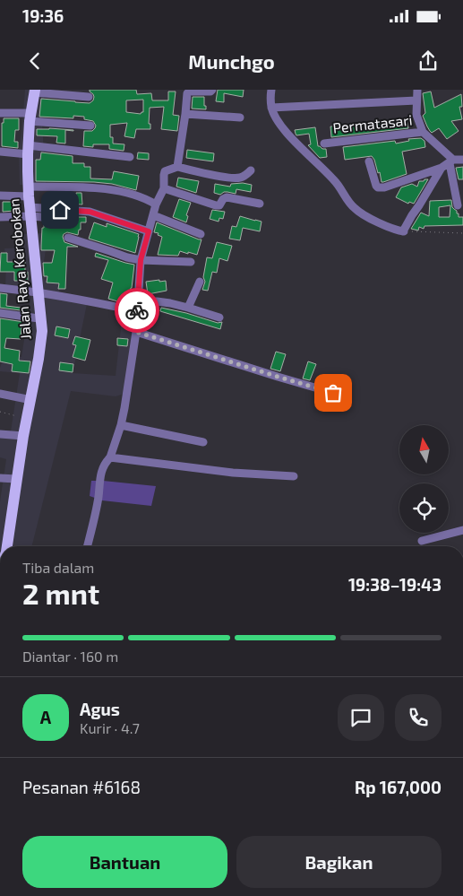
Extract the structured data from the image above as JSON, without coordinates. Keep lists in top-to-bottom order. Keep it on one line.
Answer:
{"streets":{"main road":["Jalan Raya Kerobokan"],"street":["Permatasari"]},"north":"top","page":{"status":"19:36","header":"Munchgo","heading":["2 mnt","Tiba dalam","19:38–19:43"],"panel":["Agus","Kurir · 4.7","Pesanan #6168","Rp 167,000"],"bar":"Diantar · 160 m","round":"A","buttons":["Bantuan","Bagikan"]}}
